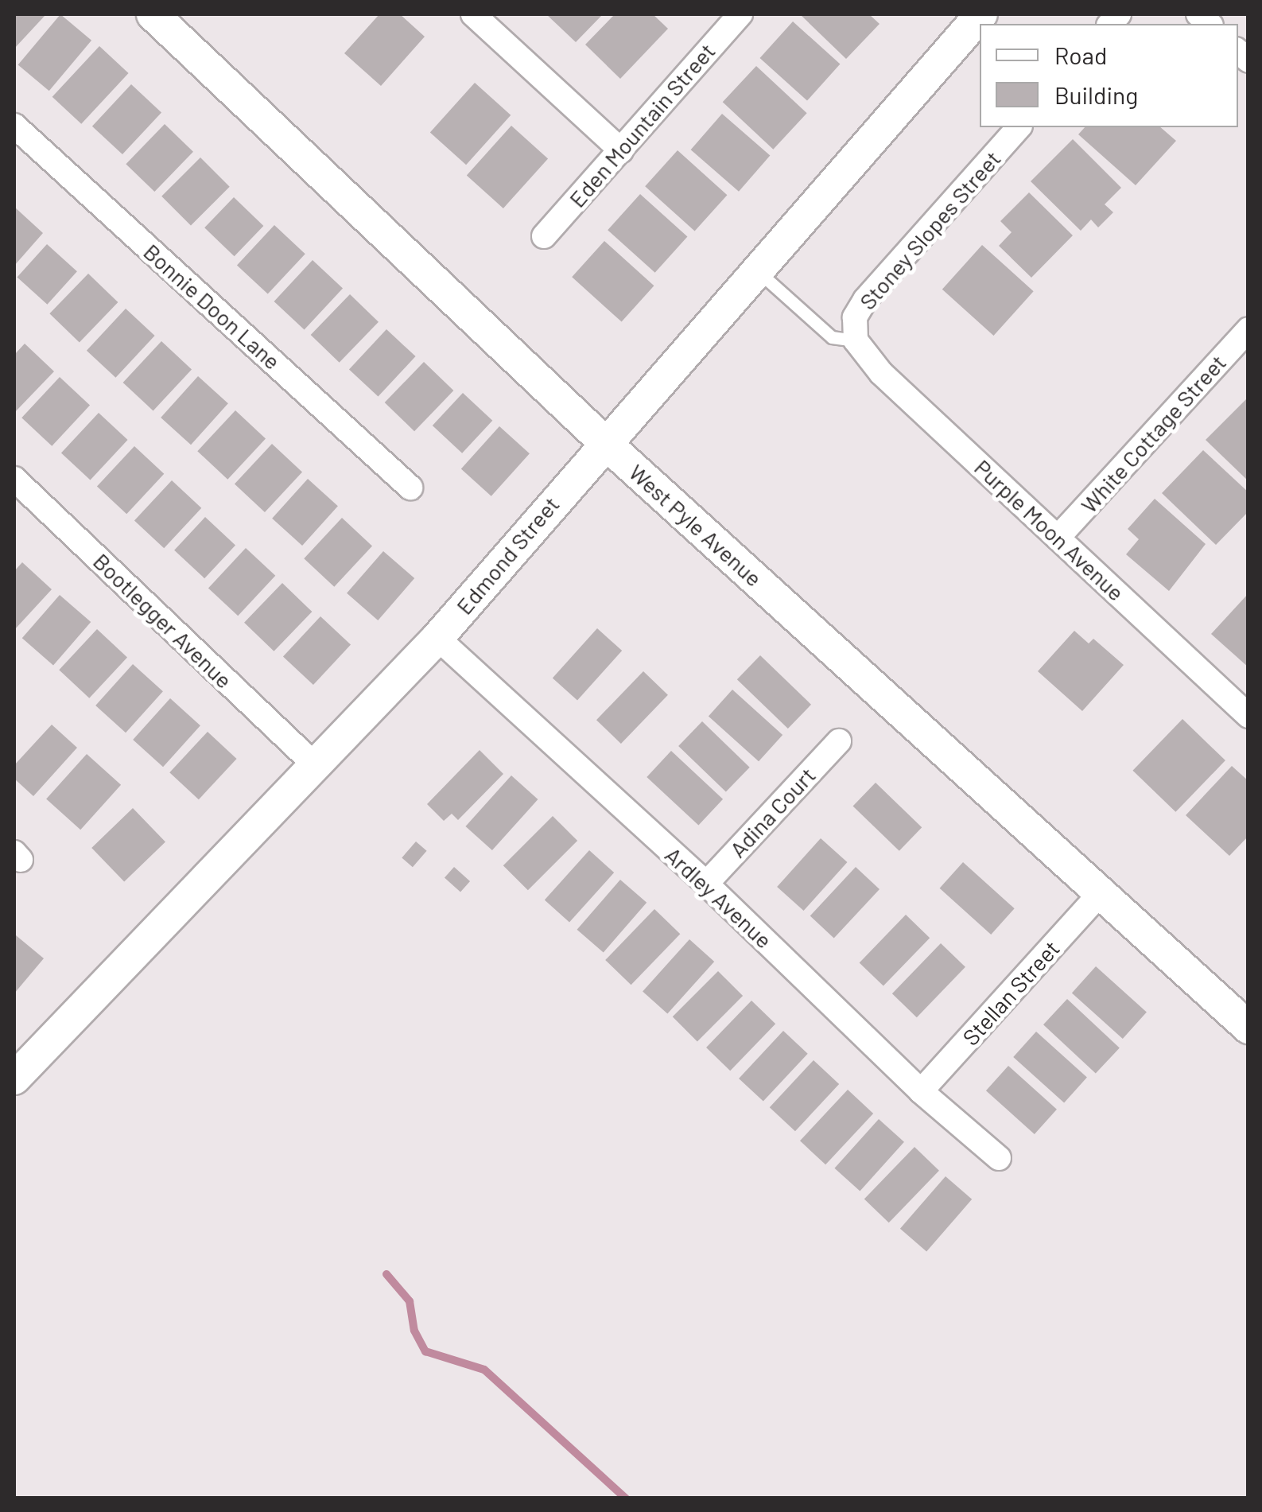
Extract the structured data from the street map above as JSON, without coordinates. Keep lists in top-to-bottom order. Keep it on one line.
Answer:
{"streets":{"street":["Eden Mountain Street","Stoney Slopes Street","Bonnie Doon Lane","White Cottage Street","West Pyle Avenue","Purple Moon Avenue","Edmond Street","Bootlegger Avenue","Adina Court","Ardley Avenue","Stellan Street"]},"crossings":[["Stoney Slopes Street","Purple Moon Avenue"],["White Cottage Street","Purple Moon Avenue"],["West Pyle Avenue","Edmond Street"],["West Pyle Avenue","Stellan Street"],["Edmond Street","Bootlegger Avenue"],["Edmond Street","Ardley Avenue"],["Adina Court","Ardley Avenue"],["Ardley Avenue","Stellan Street"]],"legend":["Road","Building"]}
